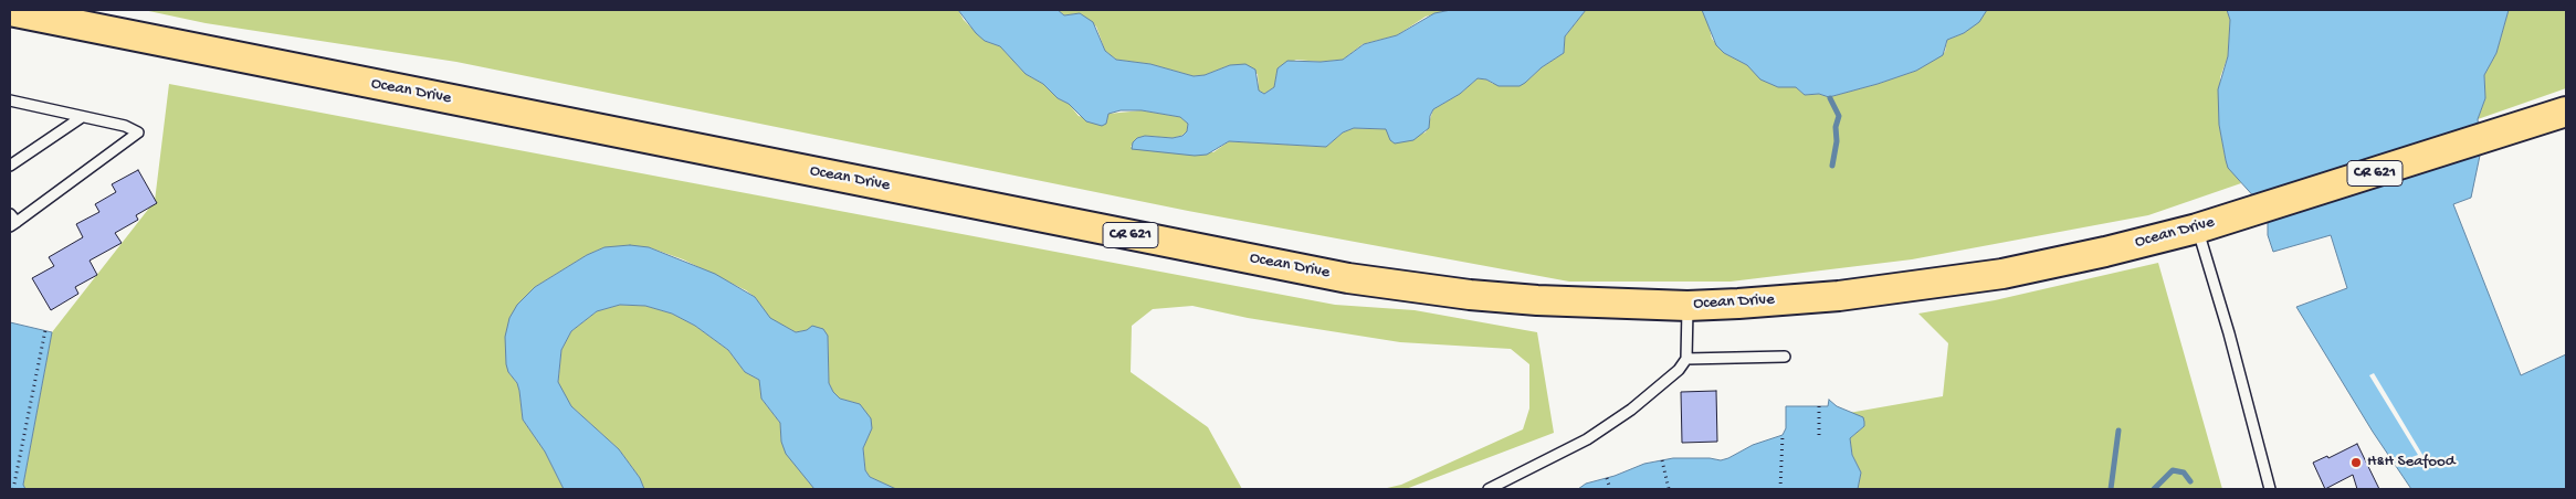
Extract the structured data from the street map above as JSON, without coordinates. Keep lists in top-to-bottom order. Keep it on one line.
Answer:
{"streets":{"main road":["Ocean Drive","CR 621"]},"places":["H&H Seafood"]}
